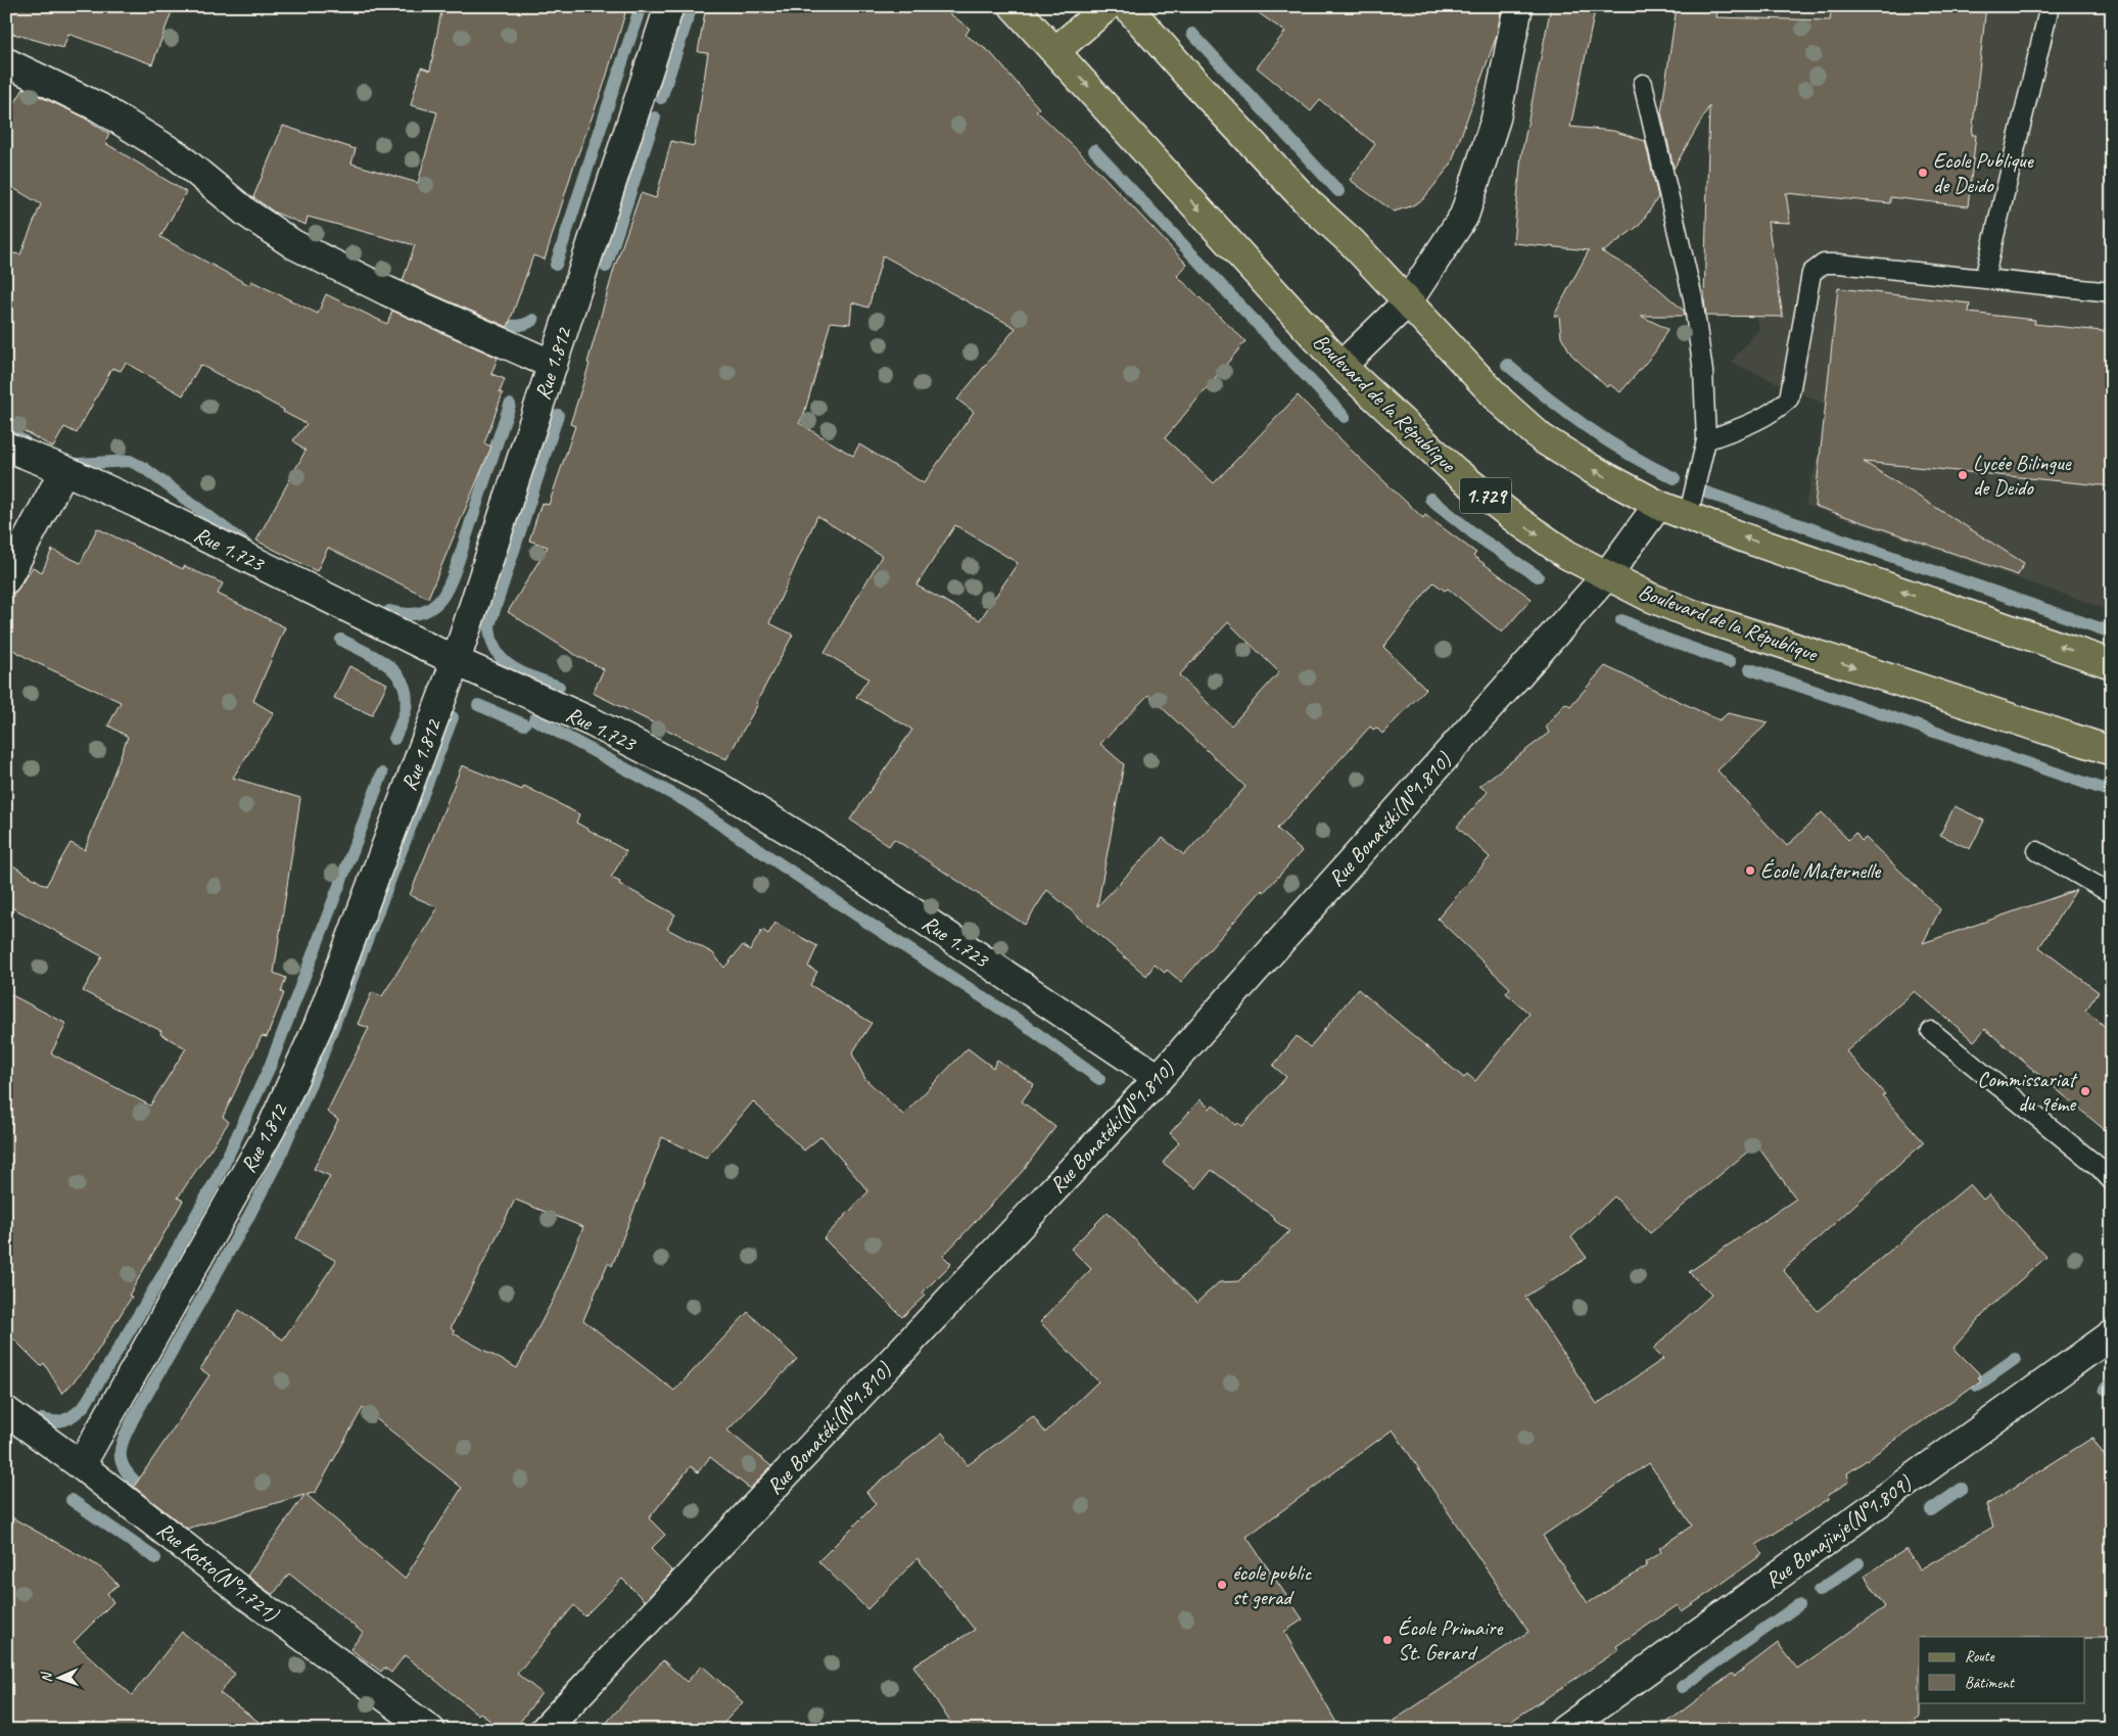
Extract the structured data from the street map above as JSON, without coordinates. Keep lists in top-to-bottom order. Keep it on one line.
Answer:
{"streets":{"main road":["Boulevard de la République","1.729"],"street":["Rue 1.812","Rue 1.723","Rue Bonatéki(N°1.810)","Rue Bonajinje(N°1.809)","Rue Kotto(N°1.721)"]},"crossings":[["Rue 1.812","Rue 1.723"],["Rue 1.812","Rue Kotto(N°1.721)"],["Boulevard de la République","Rue Bonatéki(N°1.810)"],["Rue 1.723","Rue Bonatéki(N°1.810)"]],"places":["Ecole Publique de Deido","Lycée Bilingue de Deido","École Maternelle","Commissariat du 9éme","école public st gerad","École Primaire St. Gerard"],"legend":["Route","Bâtiment"],"north":"left"}
